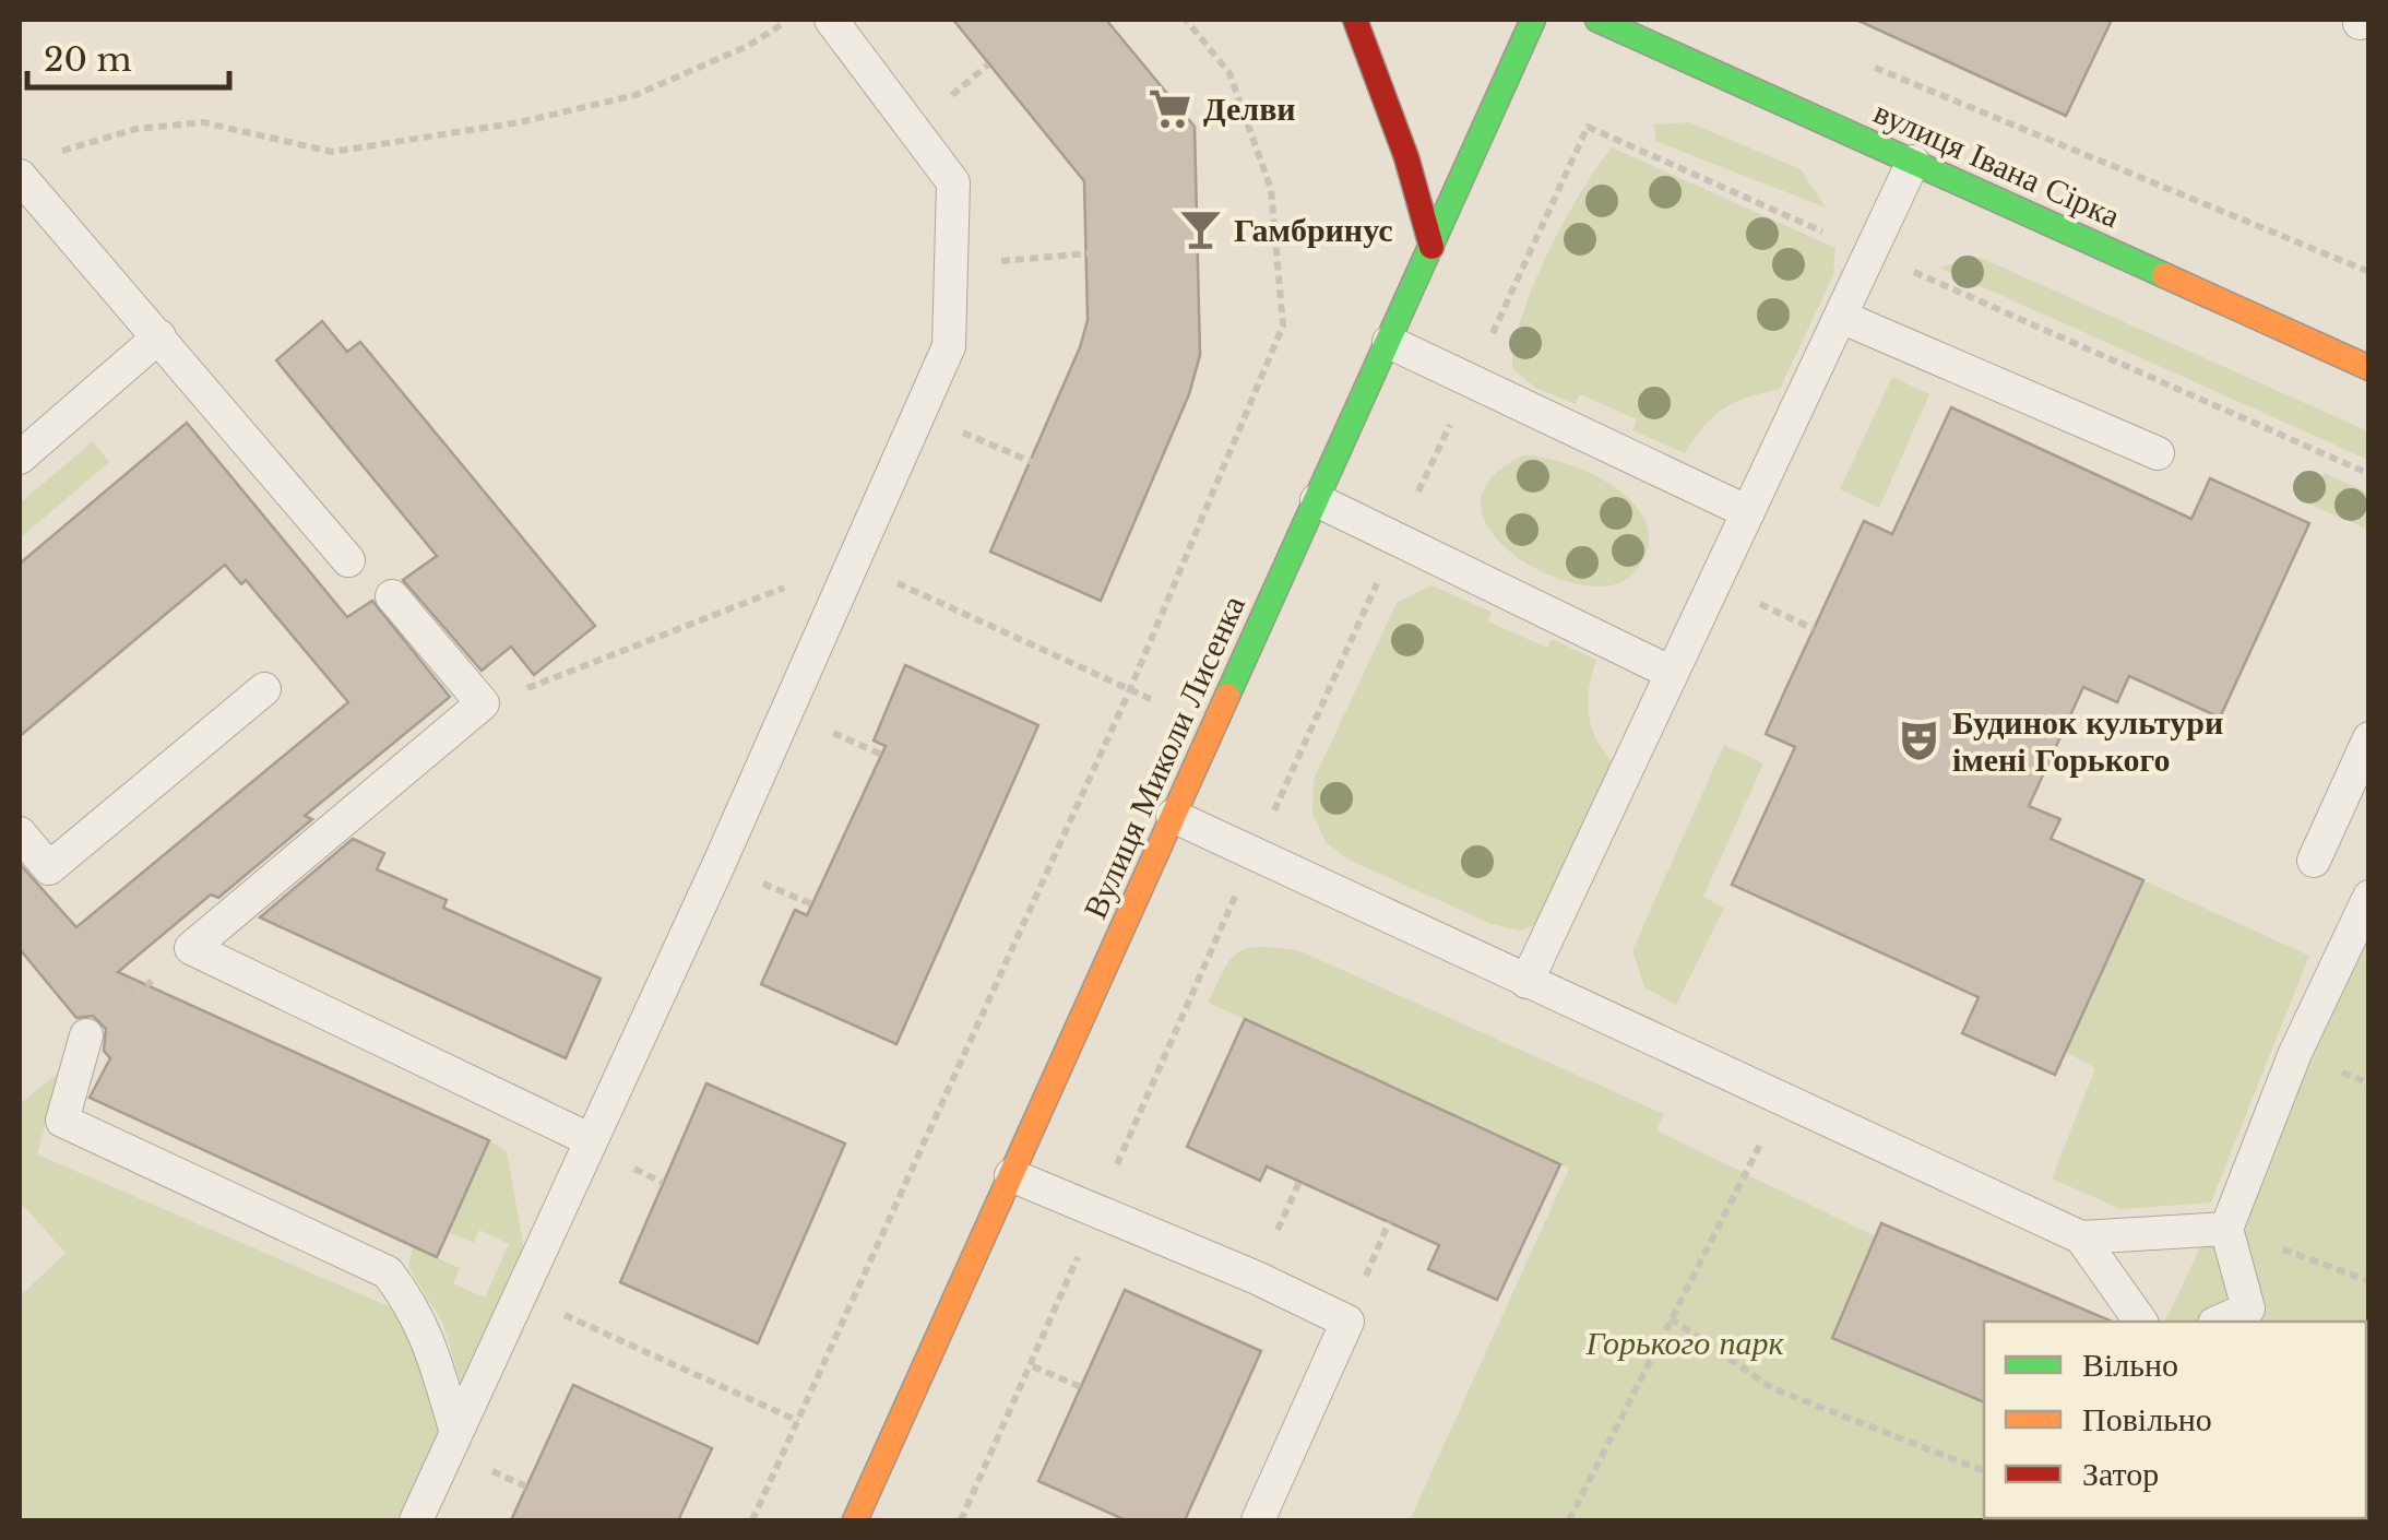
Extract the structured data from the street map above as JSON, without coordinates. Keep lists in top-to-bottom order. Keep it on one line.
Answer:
{"streets":{"street":["вулиця Івана Сірка","Вулиця Миколи Лисенка"]},"parks":["Горького парк"],"places":{"supermarket":["Делви"],"bar":["Гамбринус"],"theatre":["Будинок культури імені Горького"]},"legend":["Вільно","Повільно","Затор"],"scale_bar":"20 m"}
